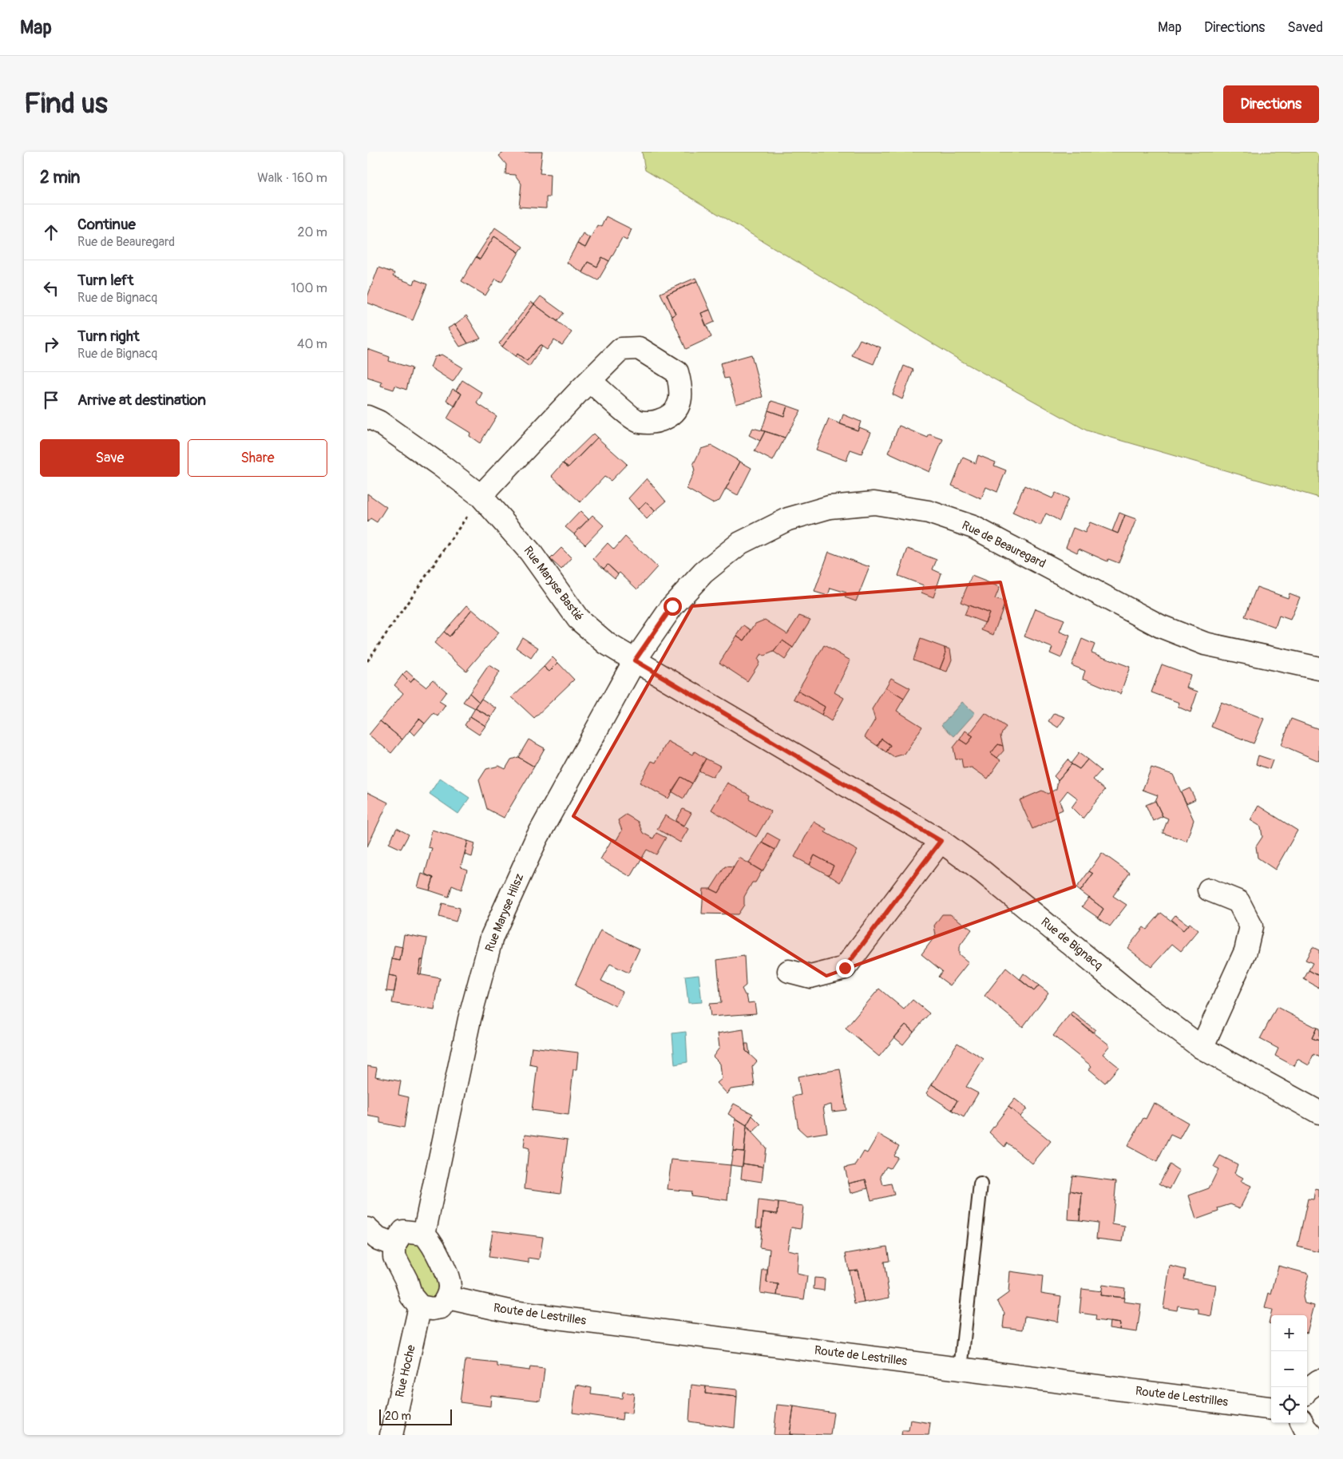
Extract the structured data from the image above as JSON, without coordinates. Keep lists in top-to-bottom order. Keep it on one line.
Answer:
{"streets":{"street":["Rue de Beauregard","Rue Maryse Bastié","Rue Maryse Hilsz","Rue de Bignacq","Route de Lestrilles","Rue Hoche"]},"crossings":[["Rue de Beauregard","Rue Maryse Bastié"],["Rue de Beauregard","Rue Maryse Hilsz"],["Rue de Beauregard","Rue de Bignacq"],["Rue Maryse Bastié","Rue Maryse Hilsz"],["Rue Maryse Bastié","Rue de Bignacq"],["Rue Maryse Hilsz","Rue de Bignacq"]],"scale_bar":"20 m","page":{"header":"Map","nav":["Map","Directions","Saved"],"buttons":["Directions",["Save","Share"]],"title":"Find us","heading":["2 min","Walk · 160 m"],"list":[["Continue","Rue de Beauregard","20 m"],["Turn left","Rue de Bignacq","100 m"],["Turn right","Rue de Bignacq","40 m"],"Arrive at destination"],"map_buttons":["+","−"],"scale":"20 m"}}
